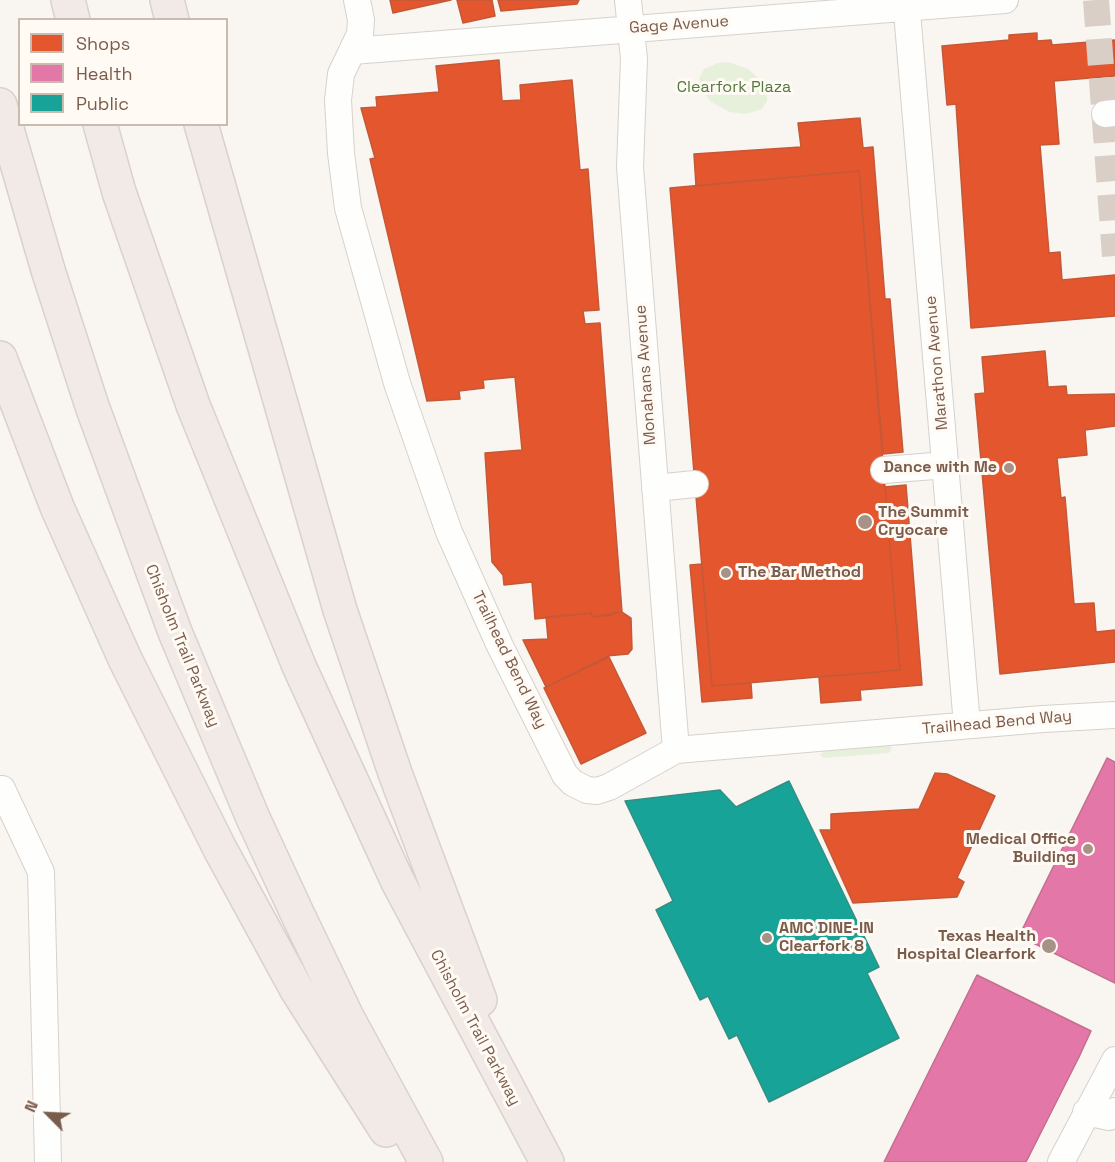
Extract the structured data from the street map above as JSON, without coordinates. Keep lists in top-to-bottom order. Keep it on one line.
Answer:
{"streets":{"highway":["Chisholm Trail Parkway"],"street":["Gage Avenue","Marathon Avenue","Monahans Avenue","Trailhead Bend Way"]},"crossings":[["Gage Avenue","Marathon Avenue"],["Gage Avenue","Monahans Avenue"],["Gage Avenue","Trailhead Bend Way"],["Marathon Avenue","Trailhead Bend Way"],["Monahans Avenue","Trailhead Bend Way"]],"parks":["Clearfork Plaza"],"places":["Dance with Me","The Summit Cryocare","The Bar Method","Medical Office Building","AMC DINE-IN Clearfork 8","Texas Health Hospital Clearfork"],"legend":["Shops","Health","Public"],"north":"top left"}
